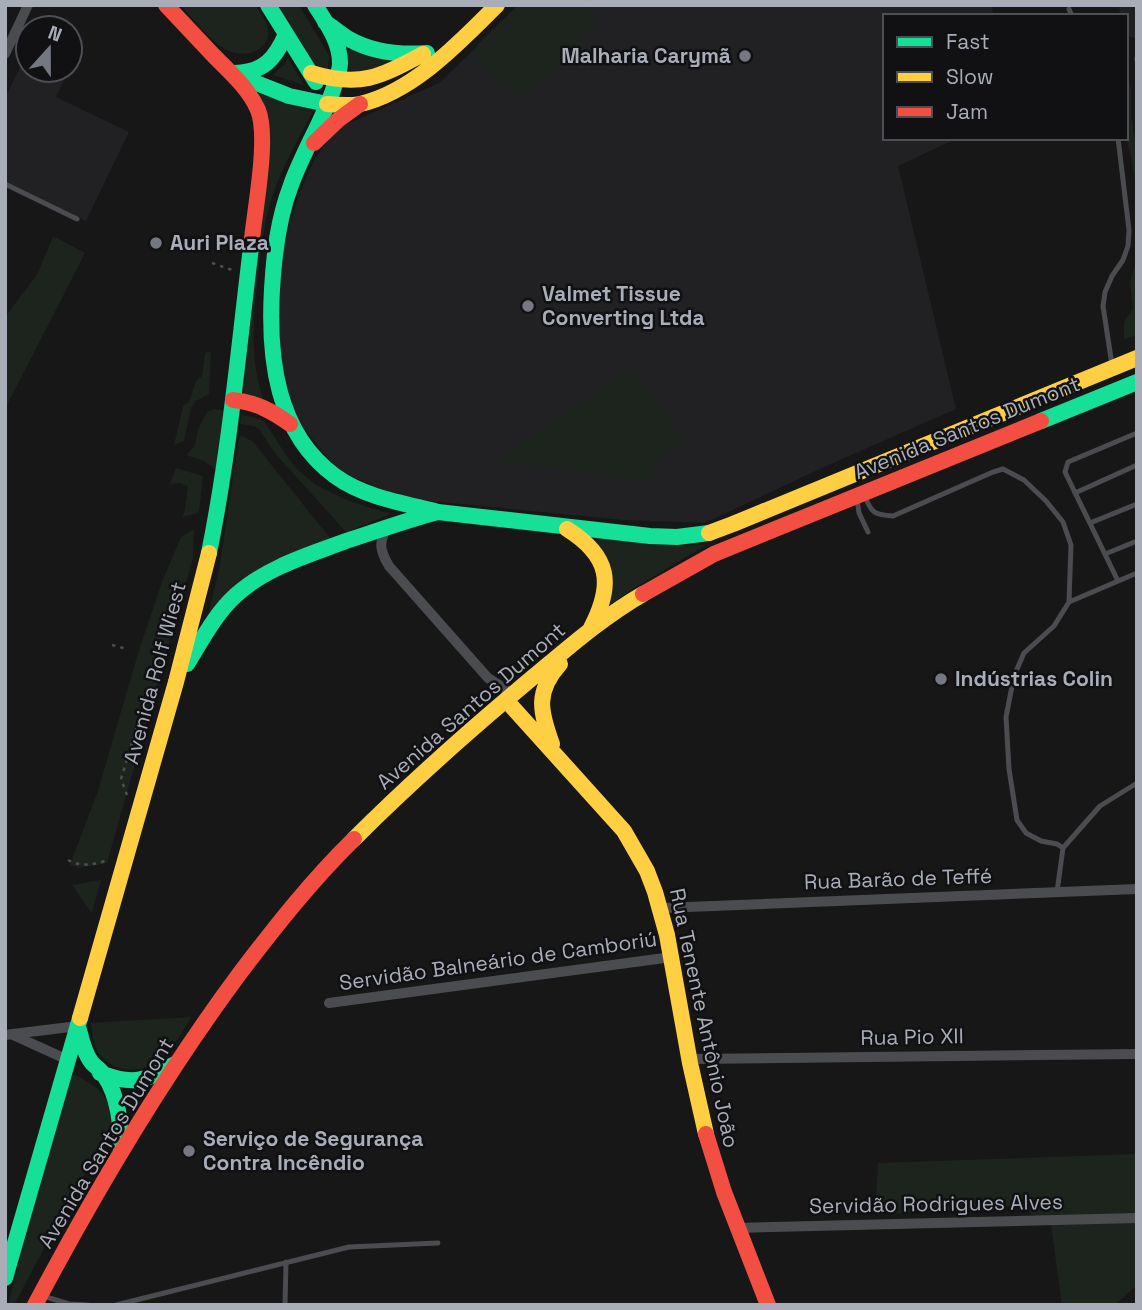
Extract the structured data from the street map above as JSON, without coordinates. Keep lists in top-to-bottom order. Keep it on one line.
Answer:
{"streets":{"main road":["Avenida Santos Dumont","Avenida Rolf Wiest","Rua Tenente Antônio João"],"street":["Rua Barão de Teffé","Servidão Balneário de Camboriú","Rua Pio XII","Servidão Rodrigues Alves"]},"crossings":[["Avenida Santos Dumont","Rua Tenente Antônio João"],["Rua Barão de Teffé","Rua Tenente Antônio João"],["Servidão Balneário de Camboriú","Rua Tenente Antônio João"],["Rua Tenente Antônio João","Rua Pio XII"],["Rua Tenente Antônio João","Servidão Rodrigues Alves"]],"places":["Malharia Carymã","Auri Plaza","Valmet Tissue Converting Ltda","Indústrias Colin","Serviço de Segurança Contra Incêndio"],"legend":["Fast","Slow","Jam"],"north":"top"}
